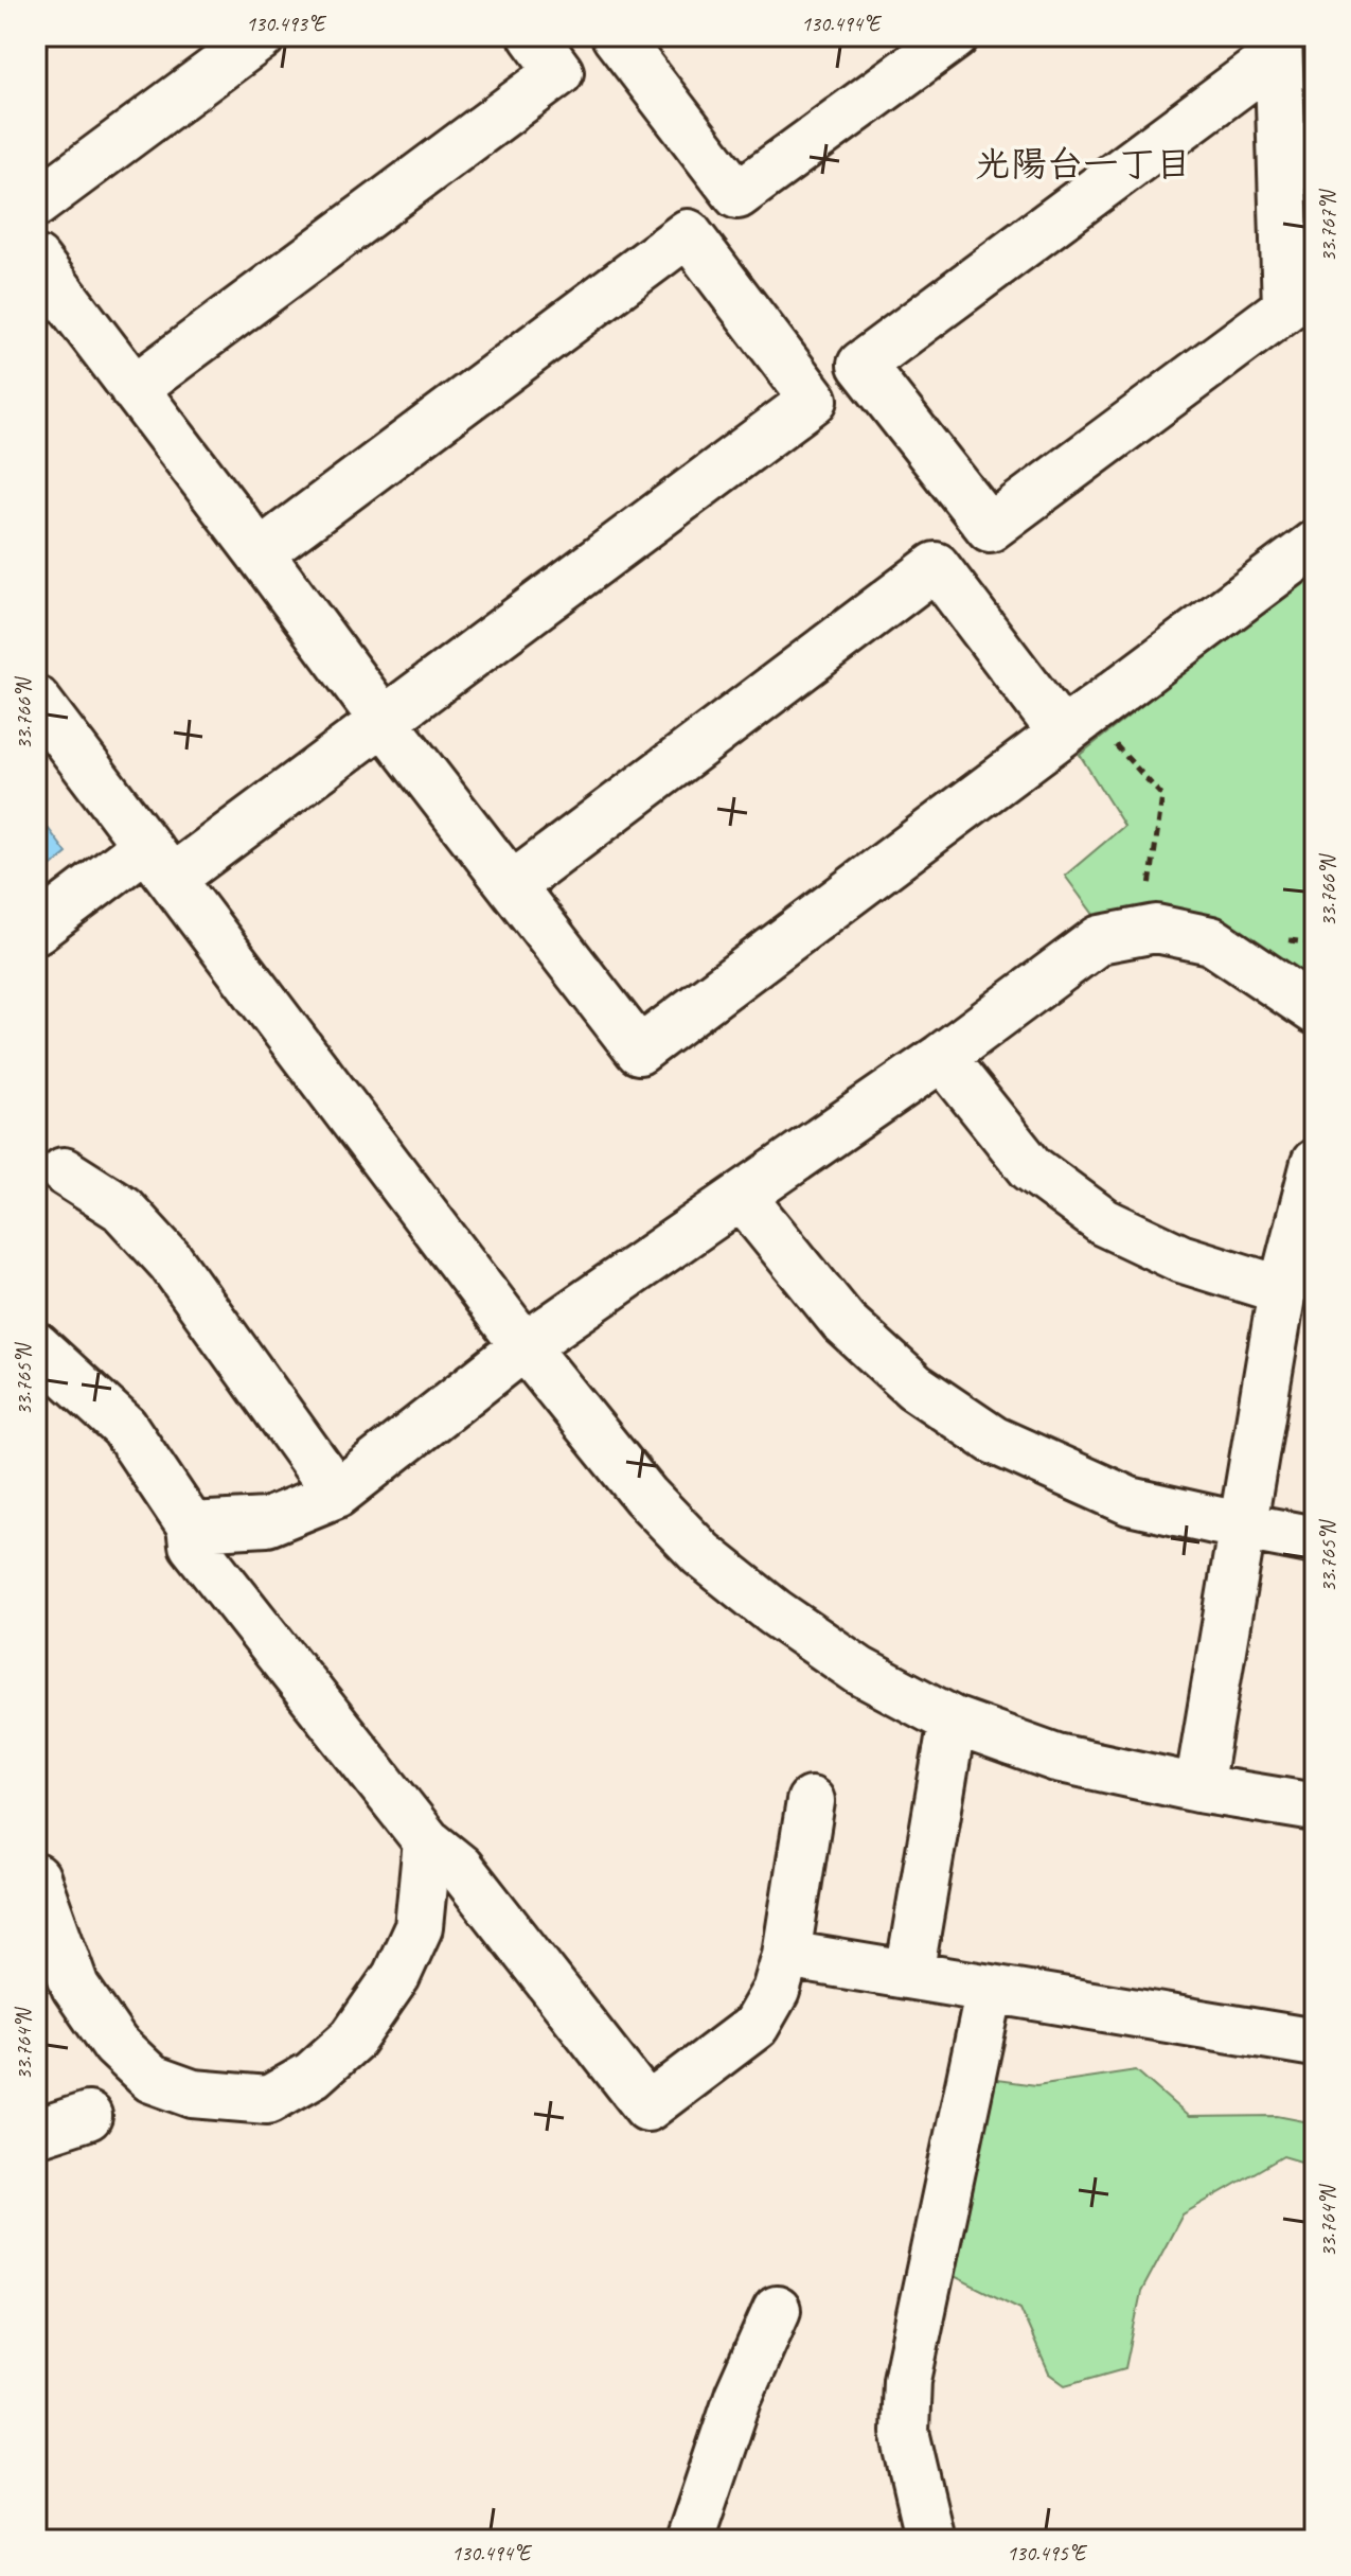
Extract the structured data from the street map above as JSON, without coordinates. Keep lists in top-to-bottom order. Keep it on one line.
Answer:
{"districts":["光陽台一丁目"],"coordinates":["130.493°E","130.494°E","33.767°N","33.766°N","33.765°N","33.764°N","130.495°E"]}
